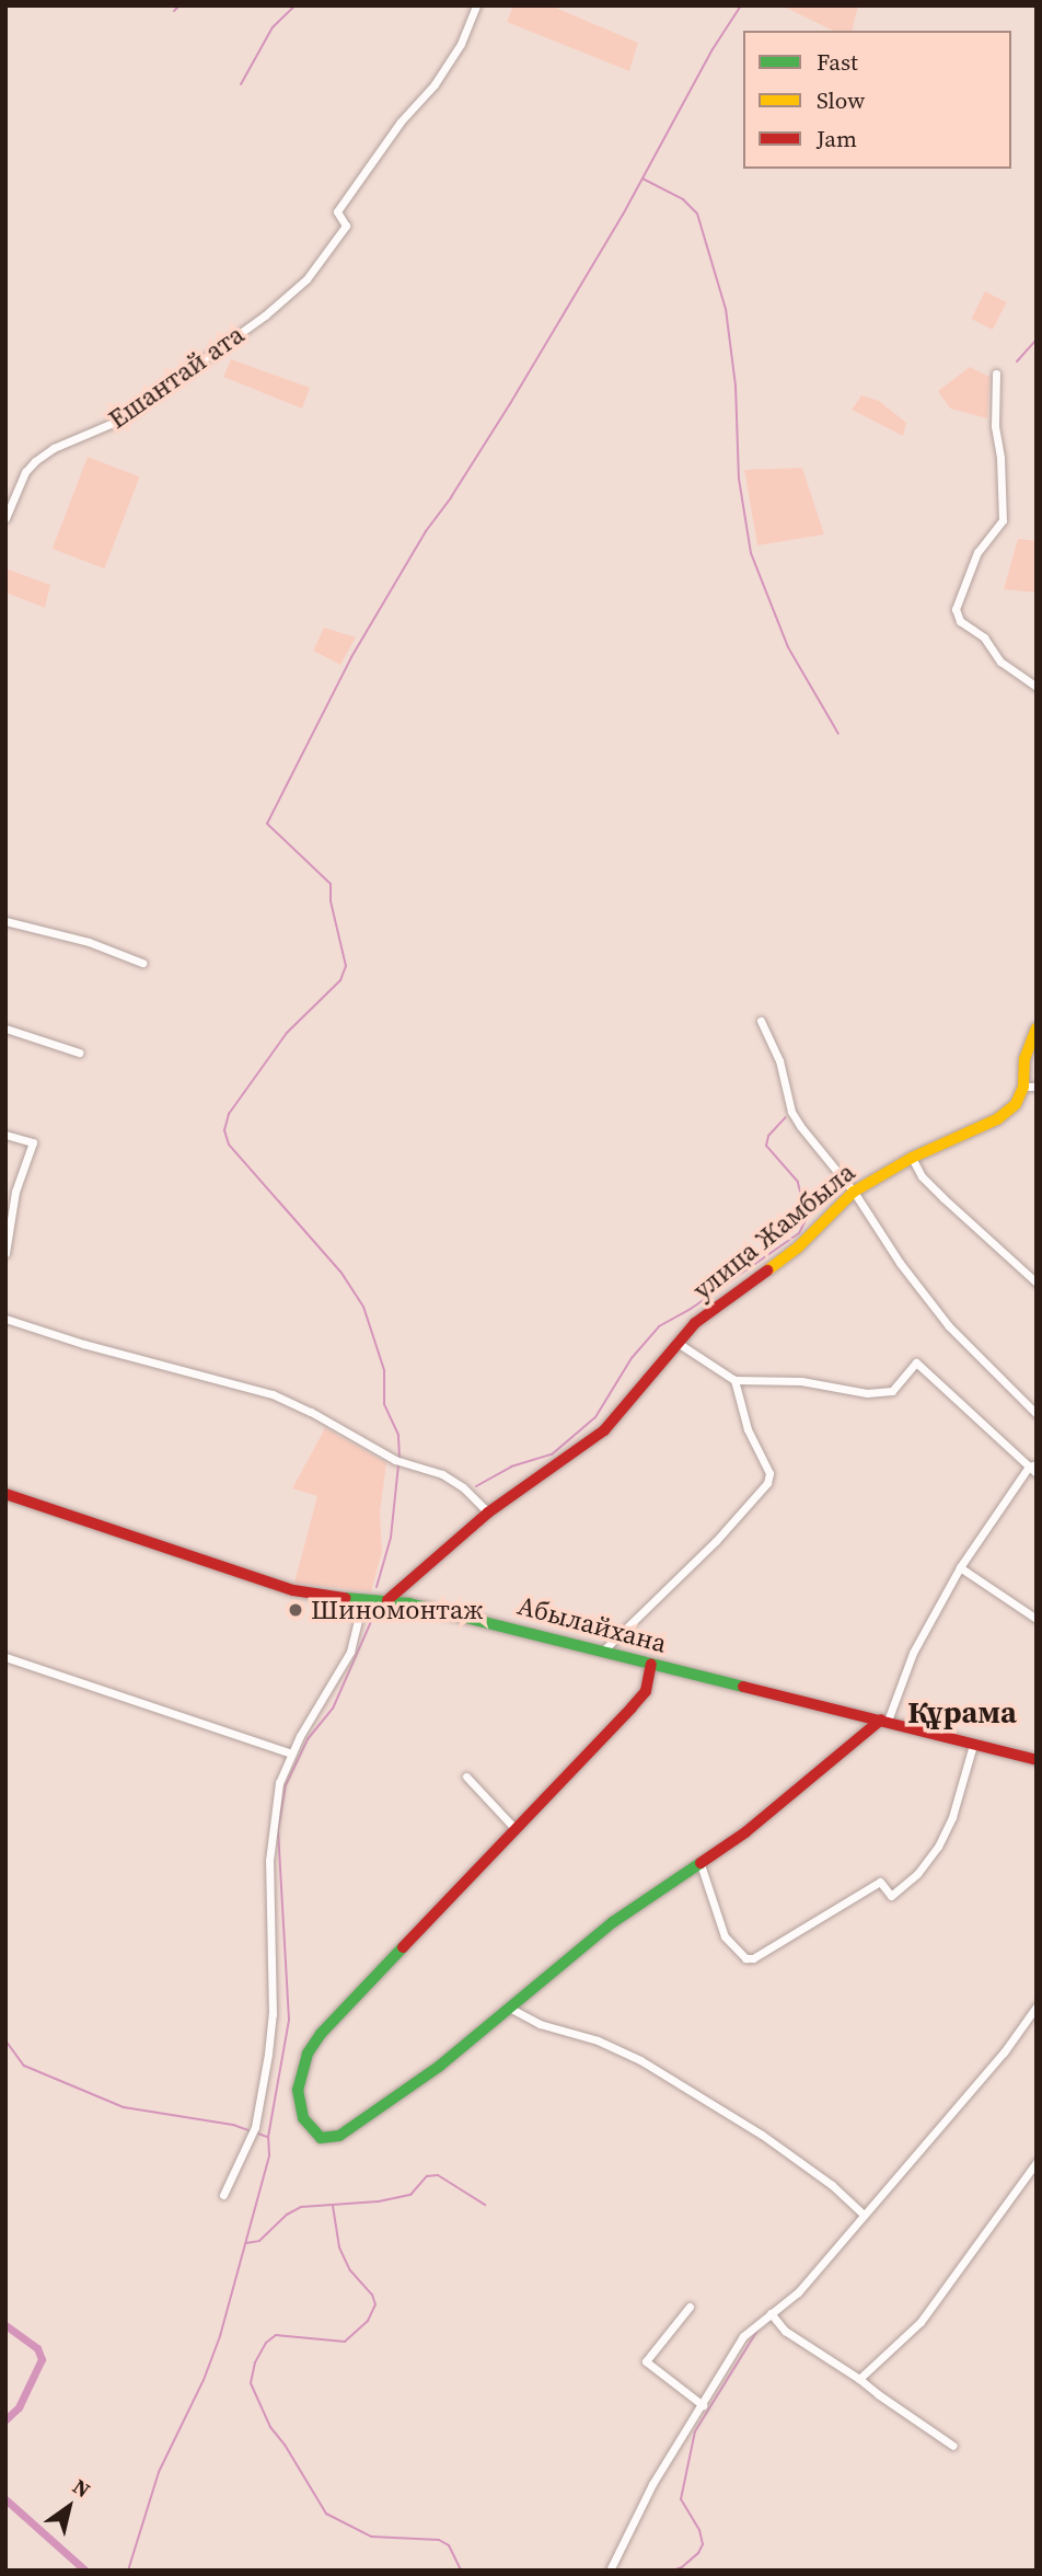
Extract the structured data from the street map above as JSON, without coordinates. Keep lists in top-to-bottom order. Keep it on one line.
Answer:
{"streets":{"street":["Ешантай ата","улица Жамбыла","Абылайхана"]},"crossings":[["улица Жамбыла","Абылайхана"]],"districts":["Құрама"],"places":["Шиномонтаж"],"legend":["Fast","Slow","Jam"],"north":"top right"}
